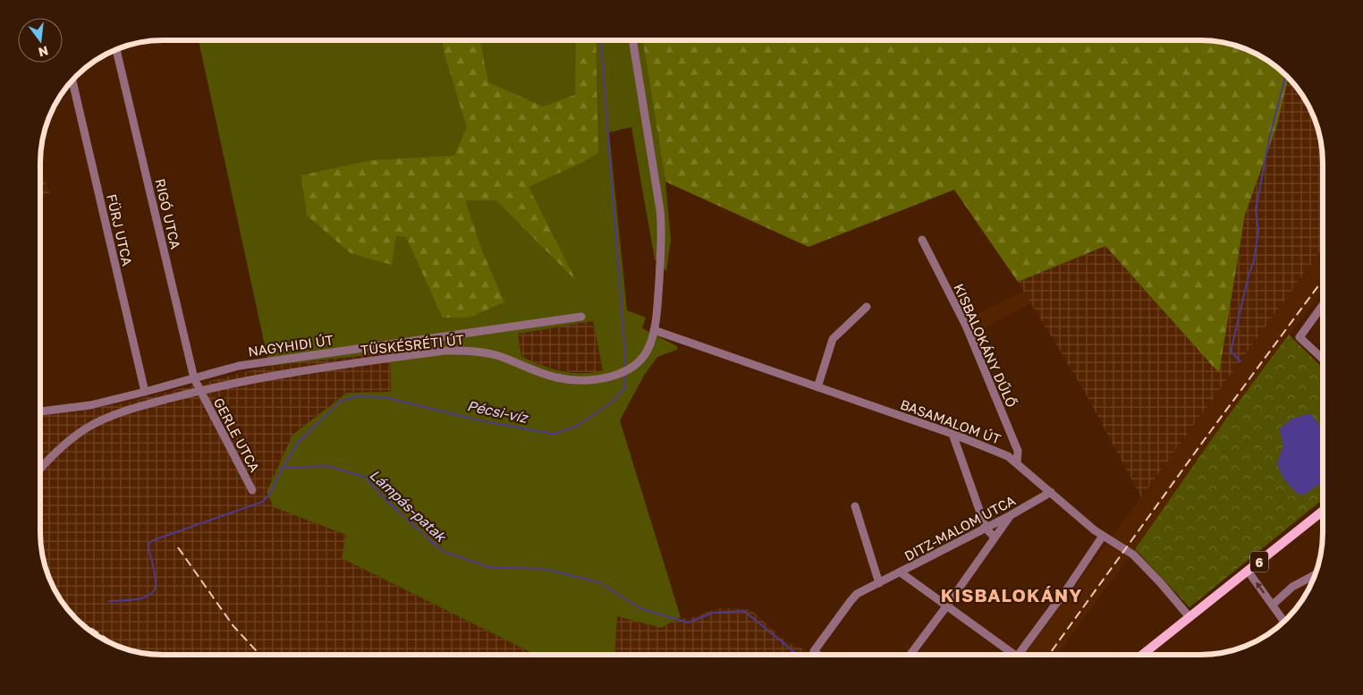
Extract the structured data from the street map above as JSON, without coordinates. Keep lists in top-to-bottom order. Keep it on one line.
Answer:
{"streets":{"main road":["6"],"street":["RIGÓ UTCA","FÜRJ UTCA","TÜSKÉSRÉTI ÚT","NAGYHIDI ÚT","KISBALOKÁNY DŰLŐ","BASAMALOM ÚT","GERLE UTCA","DITZ-MALOM UTCA"]},"crossings":[["RIGÓ UTCA","TÜSKÉSRÉTI ÚT"],["RIGÓ UTCA","NAGYHIDI ÚT"],["RIGÓ UTCA","GERLE UTCA"],["FÜRJ UTCA","NAGYHIDI ÚT"],["TÜSKÉSRÉTI ÚT","BASAMALOM ÚT"],["TÜSKÉSRÉTI ÚT","GERLE UTCA"],["KISBALOKÁNY DŰLŐ","BASAMALOM ÚT"],["BASAMALOM ÚT","DITZ-MALOM UTCA"],["BASAMALOM ÚT","6"]],"districts":["KISBALOKÁNY"],"water":["Pécsi-víz","Lámpás-patak"],"north":"bottom"}
